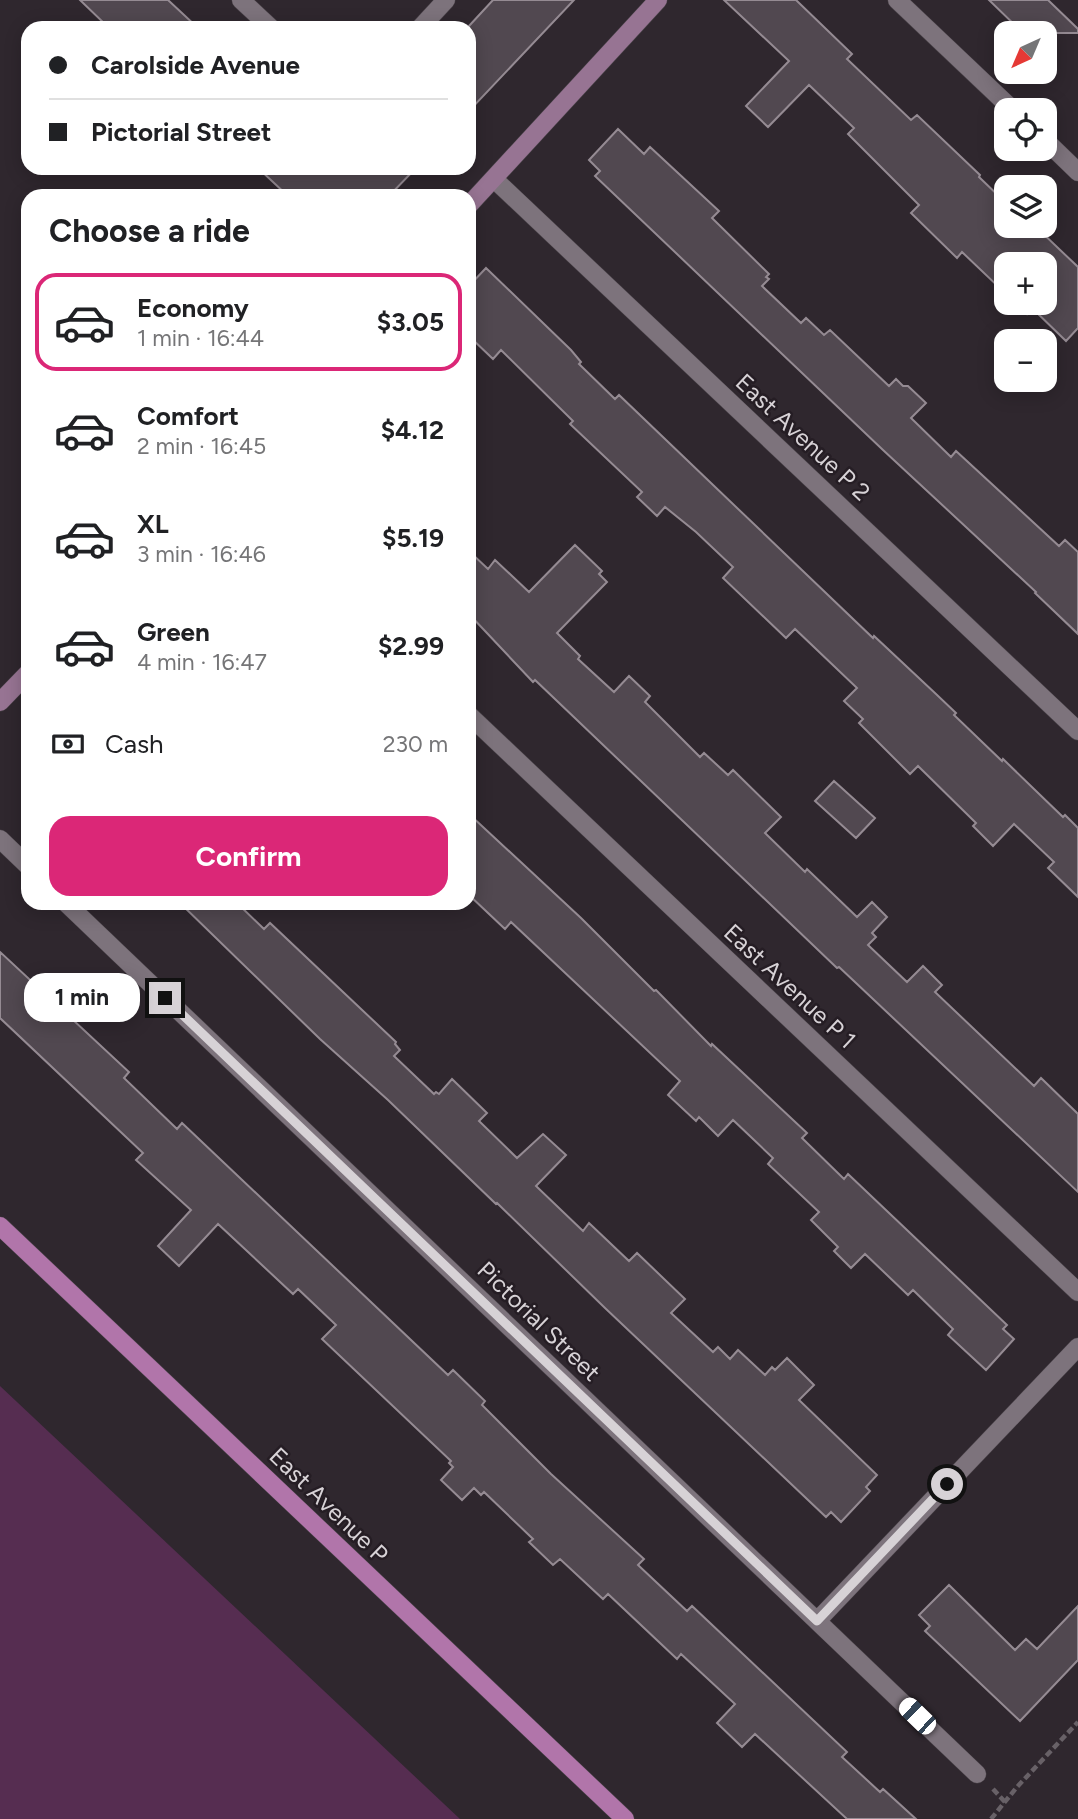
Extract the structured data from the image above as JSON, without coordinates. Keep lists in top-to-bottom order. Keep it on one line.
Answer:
{"streets":{"main road":["East Avenue P"],"street":["East Avenue P 2","East Avenue P 1","Pictorial Street"]},"north":"bottom left","page":{"map_buttons":["+","−"],"banner":["Carolside Avenue","Pictorial Street"],"heading":"Choose a ride","list":[{"name":"Economy","note":"1 min · 16:44","value":"$3.05"},{"name":"Comfort","note":"2 min · 16:45","value":"$4.12"},{"name":"XL","note":"3 min · 16:46","value":"$5.19"},{"name":"Green","note":"4 min · 16:47","value":"$2.99"}],"pay":["Cash","230 m"],"buttons":"Confirm","bubble":"1 min"}}
